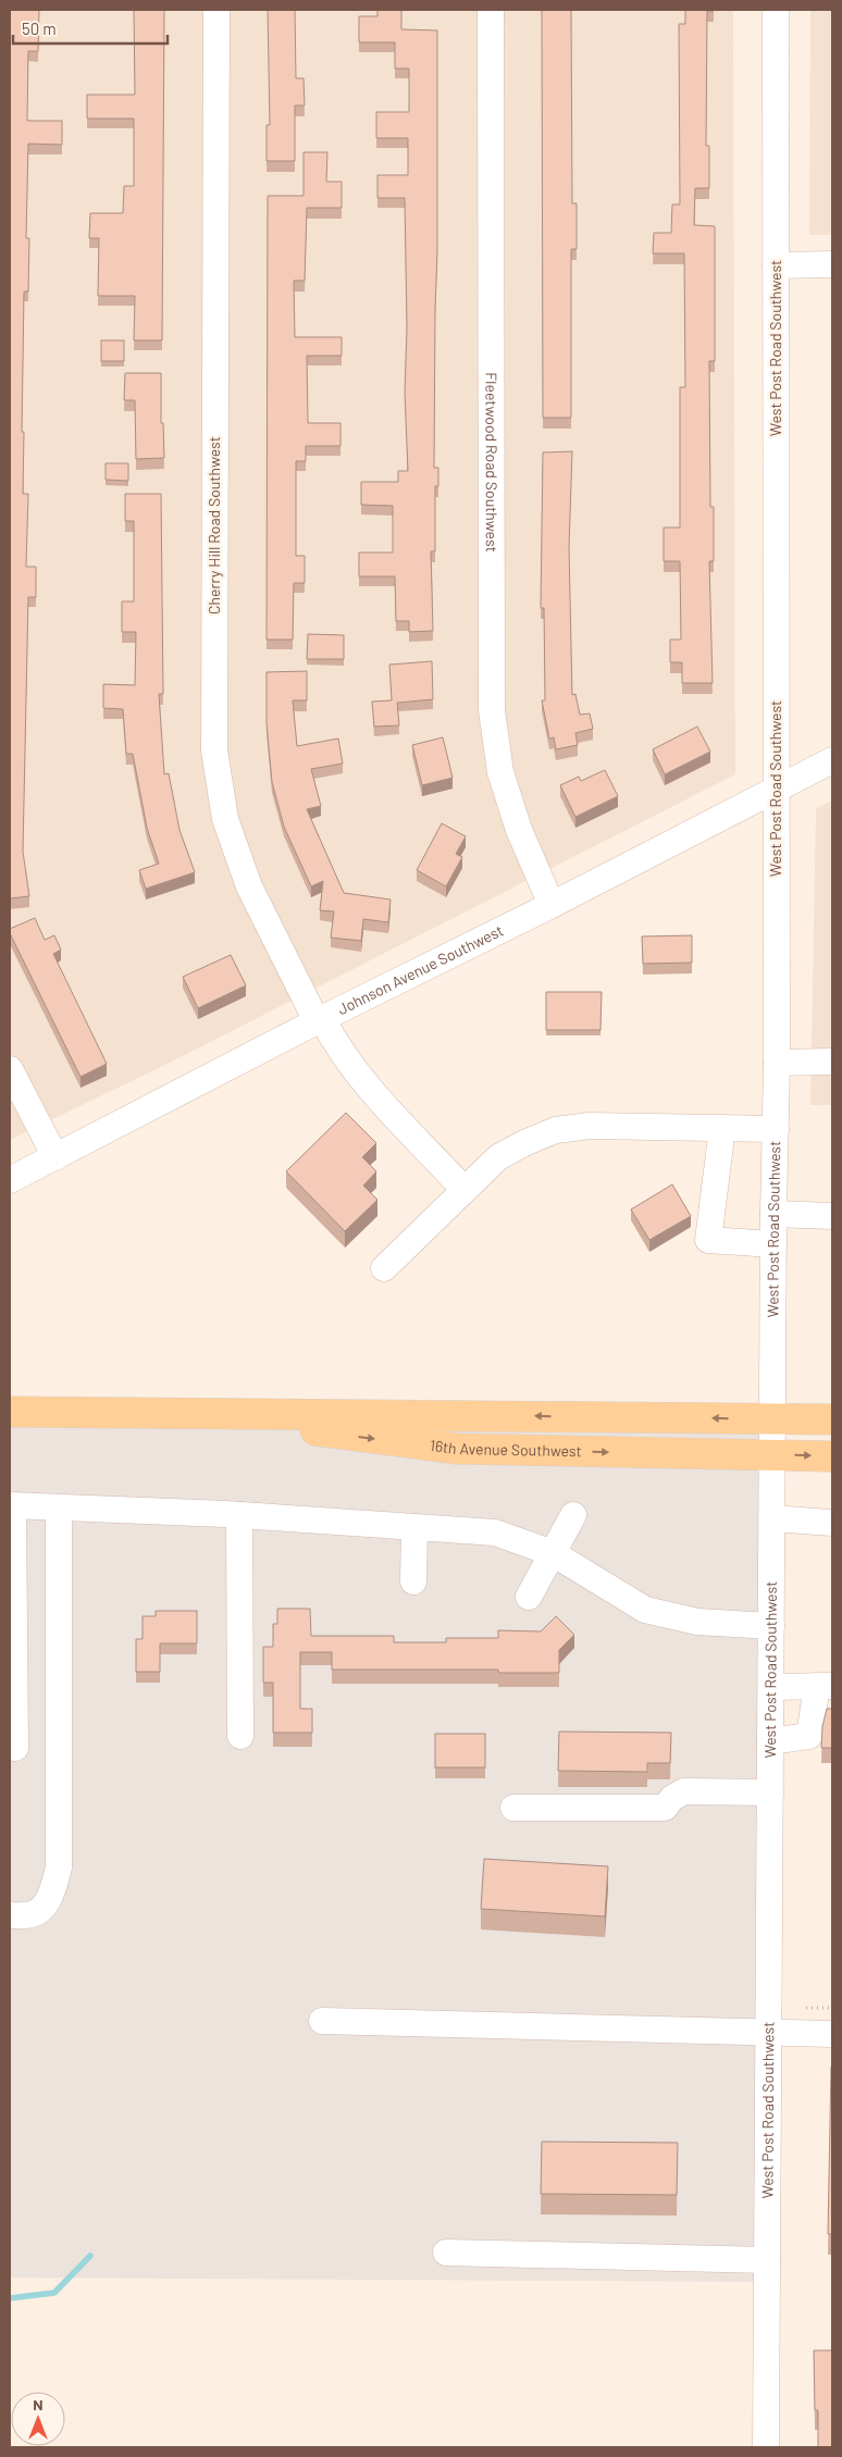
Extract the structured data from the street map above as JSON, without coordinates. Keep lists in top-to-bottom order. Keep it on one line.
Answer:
{"streets":{"main road":["16th Avenue Southwest"],"street":["West Post Road Southwest","Fleetwood Road Southwest","Cherry Hill Road Southwest","Johnson Avenue Southwest"]},"crossings":[["West Post Road Southwest","Johnson Avenue Southwest"],["West Post Road Southwest","16th Avenue Southwest"],["Fleetwood Road Southwest","Johnson Avenue Southwest"],["Cherry Hill Road Southwest","Johnson Avenue Southwest"]],"scale_bar":"50 m","north":"top"}
